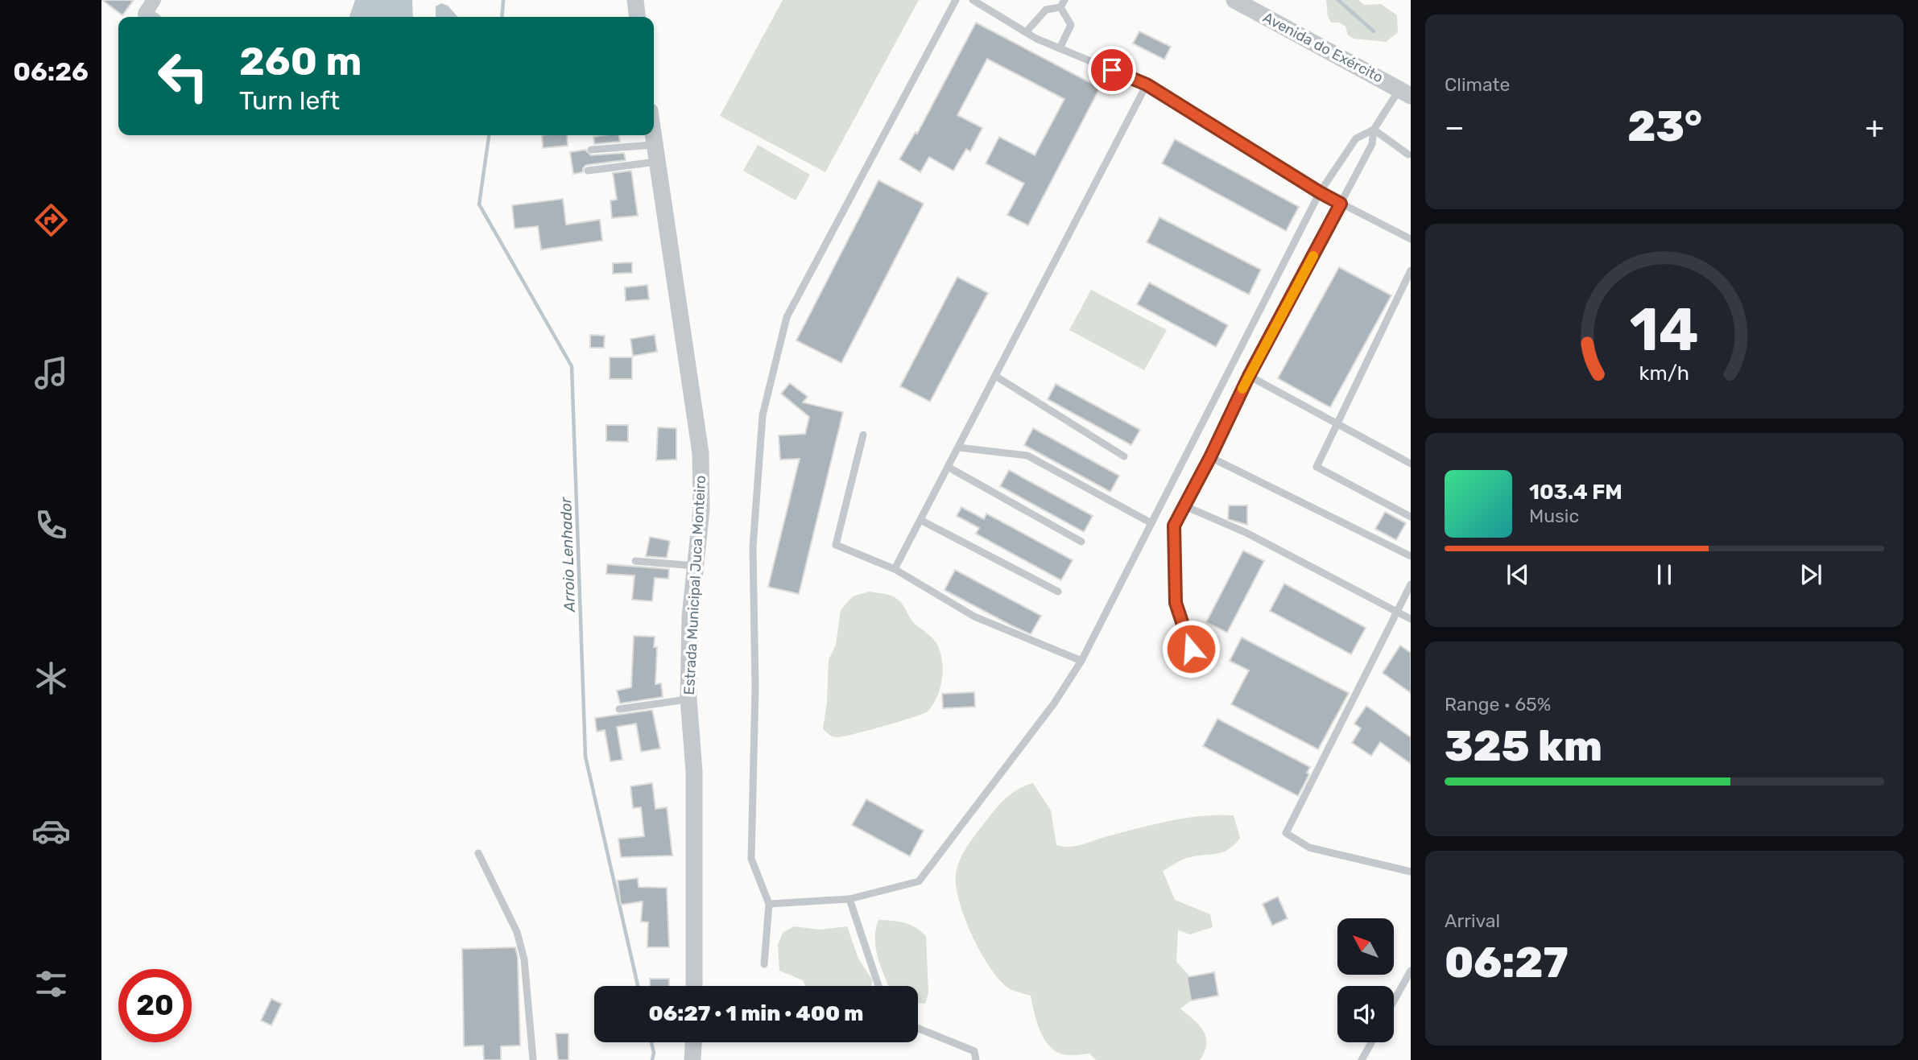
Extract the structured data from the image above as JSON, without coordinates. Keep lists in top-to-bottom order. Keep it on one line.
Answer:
{"streets":{"street":["Avenida do Exército","Estrada Municipal Juca Monteiro"]},"water":["Arroio Lenhador"],"north":"top left","page":{"tabs":"06:26","tile":["Climate",["Range · 65%","325 km"],["Arrival","06:27"]],"turn":["260 m","Turn left"],"heat":["−","23°","+"],"song":["103.4 FM","Music"],"limit":"20","trip":"06:27 · 1 min · 400 m","gauge":["14","km/h"]}}
